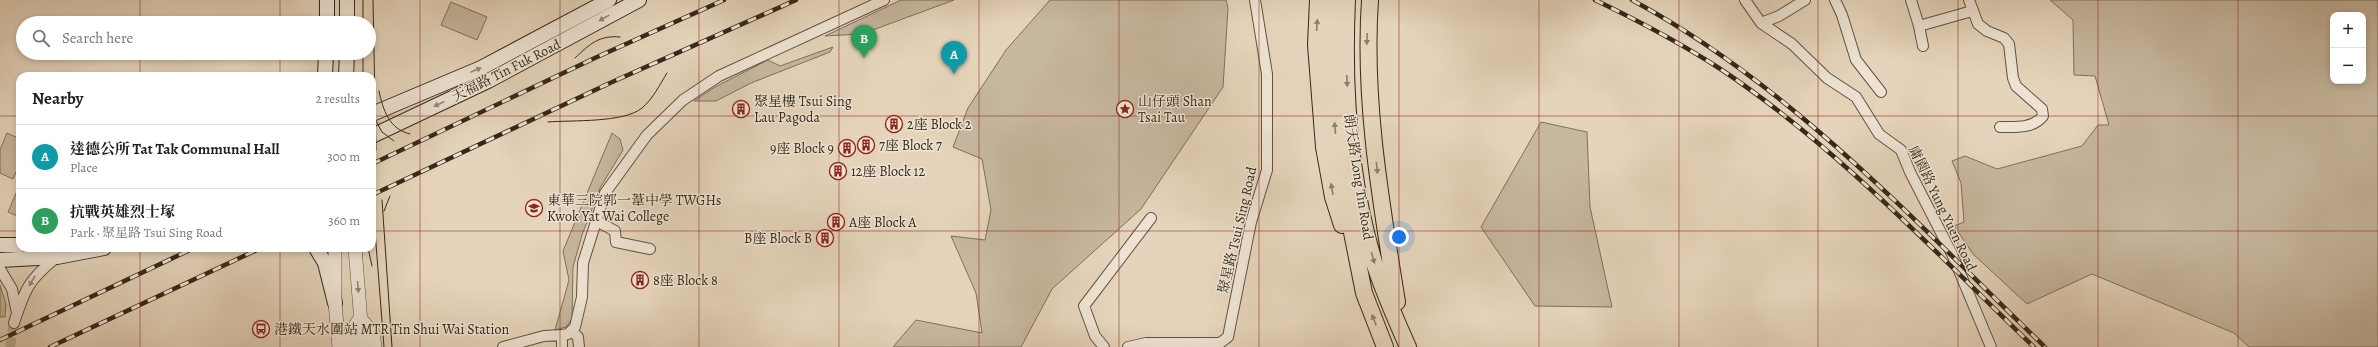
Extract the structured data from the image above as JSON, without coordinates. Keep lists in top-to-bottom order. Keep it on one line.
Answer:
{"streets":{"main road":["天福路 Tin Fuk Road","朗天路 Long Tin Road"],"street":["庸園路 Yung Yuen Road","聚星路 Tsui Sing Road"]},"places":{"building":["聚星樓 Tsui Sing Lau Pagoda","2座 Block 2","7座 Block 7","9座 Block 9","12座 Block 12","A座 Block A","B座 Block B","8座 Block 8"],"place":["山仔頭 Shan Tsai Tau"],"school or university":["東華三院郭一葦中學 TWGHs Kwok Yat Wai College"],"bus stop":["港鐵天水圍站 MTR Tin Shui Wai Station"]},"page":{"map_buttons":["+","−"],"search":"Search here","pins":["B","A"],"heading":["Nearby","2 results"],"list":[{"mark":"A","name":"達德公所 Tat Tak Communal Hall","note":"Place","value":"300 m"},{"mark":"B","name":"抗戰英雄烈士塚","note":"Park · 聚星路 Tsui Sing Road","value":"360 m"}]}}
